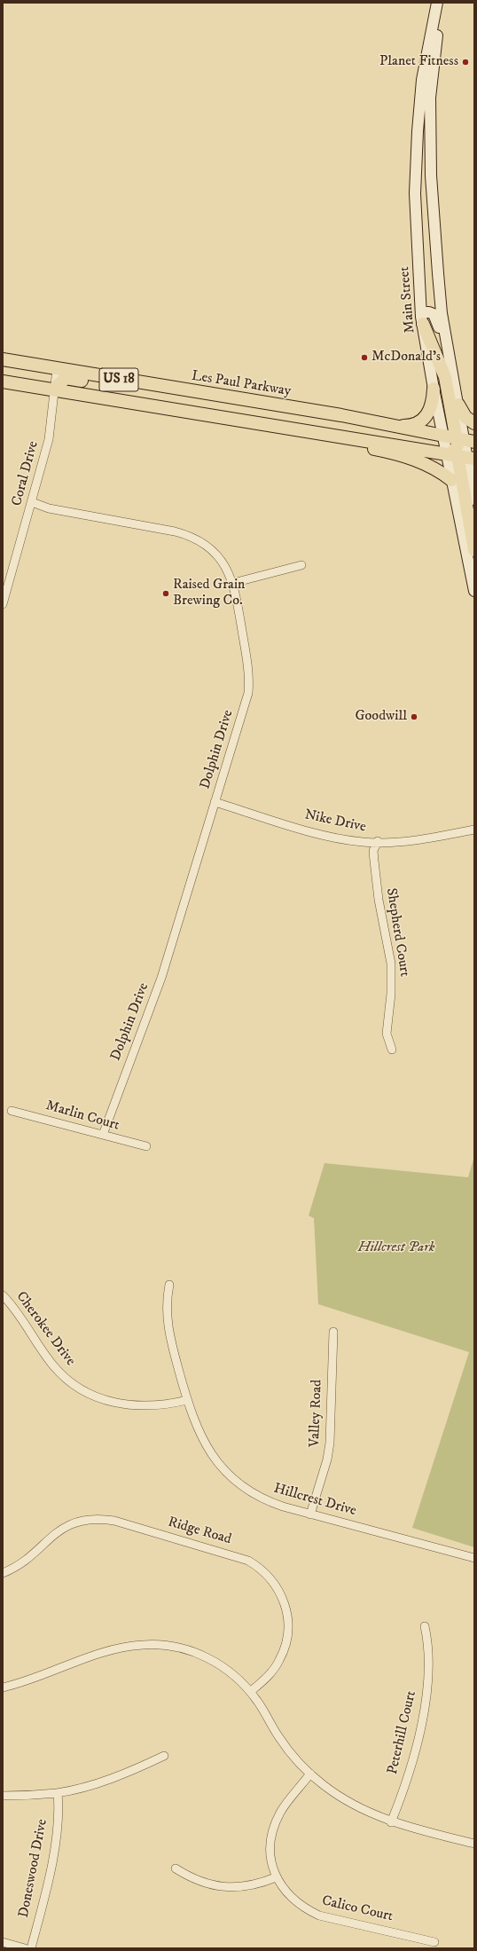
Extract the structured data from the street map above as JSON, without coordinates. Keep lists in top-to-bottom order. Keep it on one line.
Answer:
{"streets":{"main road":["Main Street","US 18","Les Paul Parkway"],"street":["Coral Drive","Dolphin Drive","Nike Drive","Shepherd Court","Marlin Court","Cherokee Drive","Valley Road","Hillcrest Drive","Ridge Road","Peterhill Court","Doneswood Drive","Calico Court"]},"crossings":[["Main Street","US 18"],["Main Street","Les Paul Parkway"],["US 18","Les Paul Parkway"],["US 18","Coral Drive"],["Les Paul Parkway","Coral Drive"],["Coral Drive","Dolphin Drive"],["Dolphin Drive","Nike Drive"],["Dolphin Drive","Marlin Court"],["Nike Drive","Shepherd Court"],["Cherokee Drive","Hillcrest Drive"],["Valley Road","Hillcrest Drive"]],"parks":["Hillcrest Park"],"places":["Planet Fitness","McDonald's","Raised Grain Brewing Co.","Goodwill"]}
